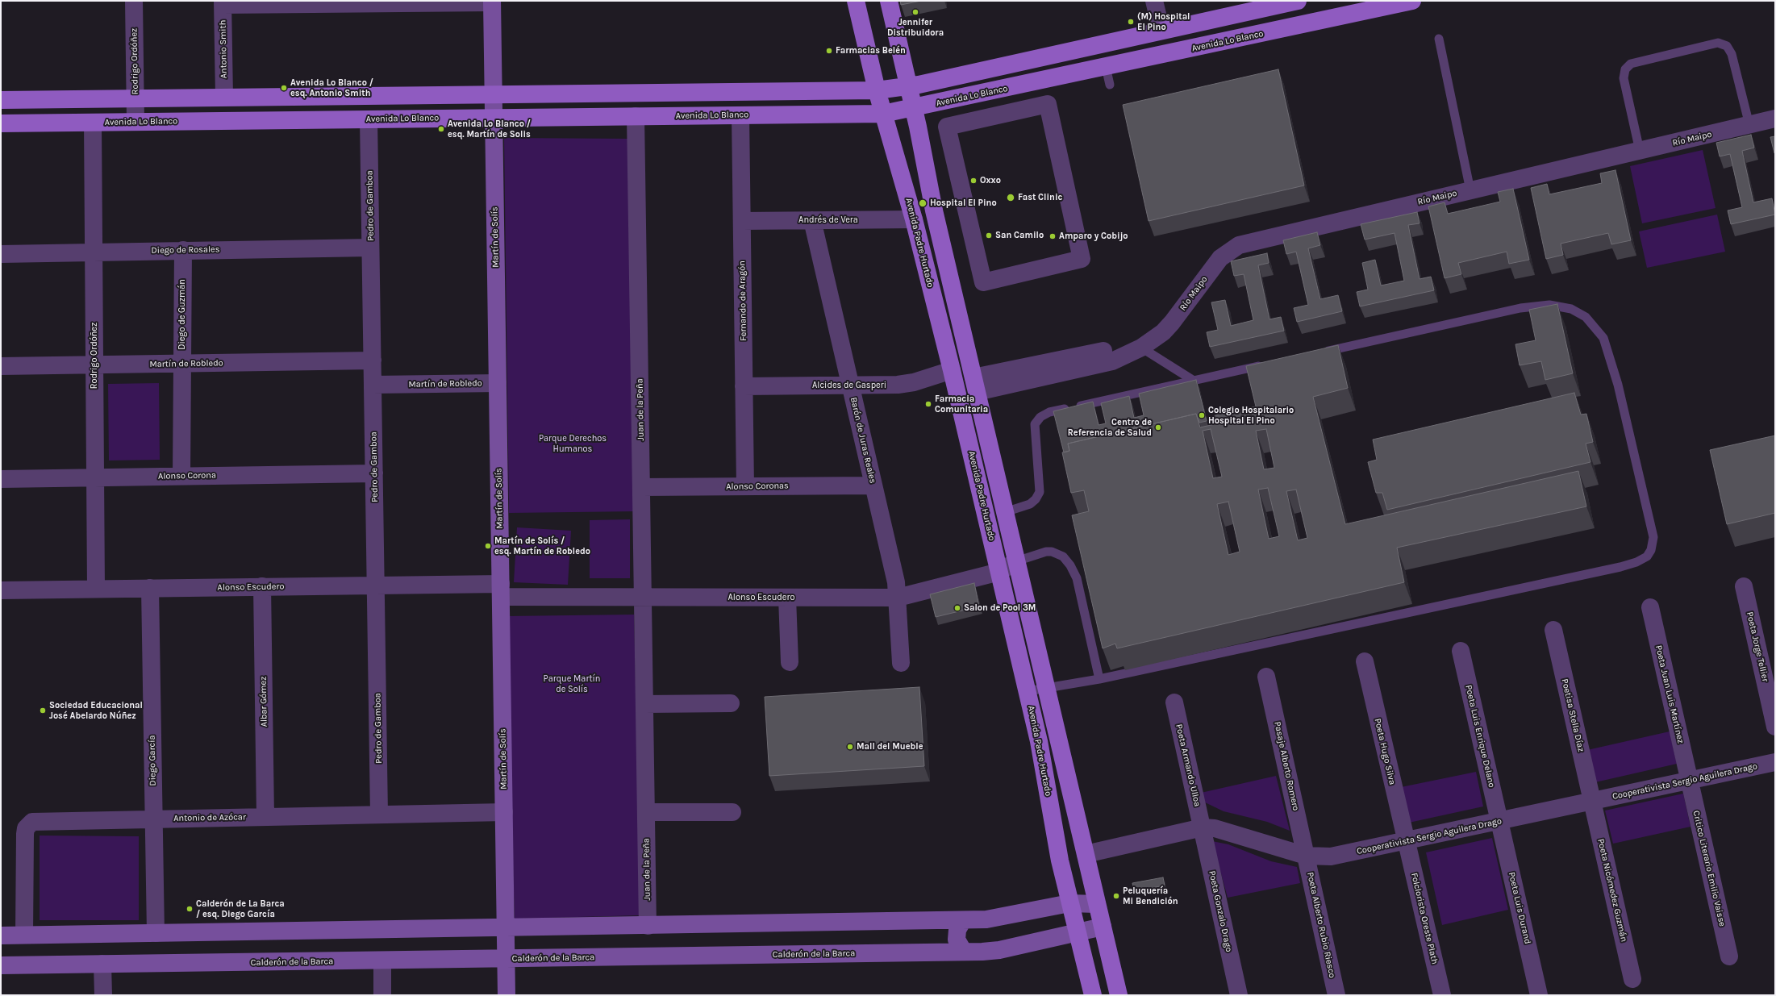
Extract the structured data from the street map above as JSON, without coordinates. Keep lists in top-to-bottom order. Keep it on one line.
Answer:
{"streets":{"main road":["Avenida Lo Blanco","Avenida Padre Hurtado"],"street":["Antonio Smith","Rodrigo Ordóñez","Río Maipo","Pedro de Gamboa","Andrés de Vera","Martín de Solís","Diego de Rosales","Fernando de Aragón","Diego de Guzmán","Martín de Robledo","Alcides de Gasperi","Juan de la Peña","Barón de Juras Reales","Alonso Corona","Alonso Coronas","Alonso Escudero","Poeta Jorge Tellier","Poeta Juan Luis Martínez","Albar Gómez","Poetisa Stella Díaz","Poeta Luis Enrique Delano","Poeta Hugo Silva","Diego García","Poeta Armando Ulloa","Pasaje Alberto Romero","Cooperativista Sergio Aguilera Drago","Antonio de Azócar","Critico Literario Emilio Vaisse","Poeta Nicómedez Guzmán","Poeta Luis Durand","Poeta Gonzalo Drago","Folclorista Oreste Plath","Poeta Alberto Rubio Riesco","Calderón de la Barca"]},"crossings":[["Avenida Lo Blanco","Rodrigo Ordóñez"],["Avenida Lo Blanco","Pedro de Gamboa"],["Avenida Lo Blanco","Martín de Solís"],["Avenida Lo Blanco","Avenida Padre Hurtado"],["Avenida Lo Blanco","Fernando de Aragón"],["Avenida Lo Blanco","Juan de la Peña"],["Rodrigo Ordóñez","Diego de Rosales"],["Rodrigo Ordóñez","Martín de Robledo"],["Rodrigo Ordóñez","Alonso Corona"],["Rodrigo Ordóñez","Alonso Escudero"],["Pedro de Gamboa","Diego de Rosales"],["Pedro de Gamboa","Martín de Robledo"],["Pedro de Gamboa","Alonso Corona"],["Pedro de Gamboa","Alonso Escudero"],["Pedro de Gamboa","Antonio de Azócar"],["Andrés de Vera","Avenida Padre Hurtado"],["Andrés de Vera","Fernando de Aragón"],["Andrés de Vera","Barón de Juras Reales"],["Martín de Solís","Martín de Robledo"],["Martín de Solís","Alonso Escudero"],["Martín de Solís","Antonio de Azócar"],["Martín de Solís","Calderón de la Barca"],["Avenida Padre Hurtado","Alcides de Gasperi"],["Avenida Padre Hurtado","Alonso Escudero"],["Avenida Padre Hurtado","Calderón de la Barca"],["Diego de Rosales","Diego de Guzmán"],["Fernando de Aragón","Alcides de Gasperi"],["Fernando de Aragón","Alonso Coronas"],["Diego de Guzmán","Martín de Robledo"],["Diego de Guzmán","Alonso Corona"],["Alcides de Gasperi","Barón de Juras Reales"],["Juan de la Peña","Alonso Coronas"],["Juan de la Peña","Alonso Escudero"],["Barón de Juras Reales","Alonso Coronas"],["Barón de Juras Reales","Alonso Escudero"],["Alonso Escudero","Albar Gómez"],["Alonso Escudero","Diego García"],["Poeta Juan Luis Martínez","Cooperativista Sergio Aguilera Drago"],["Poeta Juan Luis Martínez","Critico Literario Emilio Vaisse"],["Albar Gómez","Antonio de Azócar"],["Poetisa Stella Díaz","Cooperativista Sergio Aguilera Drago"],["Poetisa Stella Díaz","Poeta Nicómedez Guzmán"],["Poeta Luis Enrique Delano","Cooperativista Sergio Aguilera Drago"],["Poeta Luis Enrique Delano","Poeta Luis Durand"],["Poeta Hugo Silva","Cooperativista Sergio Aguilera Drago"],["Poeta Hugo Silva","Folclorista Oreste Plath"],["Diego García","Antonio de Azócar"],["Poeta Armando Ulloa","Cooperativista Sergio Aguilera Drago"],["Poeta Armando Ulloa","Poeta Gonzalo Drago"],["Pasaje Alberto Romero","Cooperativista Sergio Aguilera Drago"],["Pasaje Alberto Romero","Poeta Alberto Rubio Riesco"],["Cooperativista Sergio Aguilera Drago","Critico Literario Emilio Vaisse"],["Cooperativista Sergio Aguilera Drago","Poeta Nicómedez Guzmán"],["Cooperativista Sergio Aguilera Drago","Poeta Luis Durand"],["Cooperativista Sergio Aguilera Drago","Poeta Gonzalo Drago"],["Cooperativista Sergio Aguilera Drago","Folclorista Oreste Plath"],["Cooperativista Sergio Aguilera Drago","Poeta Alberto Rubio Riesco"]],"parks":["Parque Derechos Humanos","Parque Martín de Solís"],"places":["Jennifer Distribuidora","(M) Hospital El Pino","Farmacias Belén","Avenida Lo Blanco / esq. Antonio Smith","Avenida Lo Blanco / esq. Martín de Solis","Oxxo","Fast Clinic","Hospital El Pino","San Camilo","Amparo y Cobijo","Farmacia Comunitaria","Colegio Hospitalario Hospital El Pino","Centro de Referencia de Salud","Martín de Solís / esq. Martín de Robledo","Salon de Pool 3M","Sociedad Educacional José Abelardo Núñez","Mall del Mueble","Peluquería Mi Bendición","Calderón de La Barca / esq. Diego García"]}
